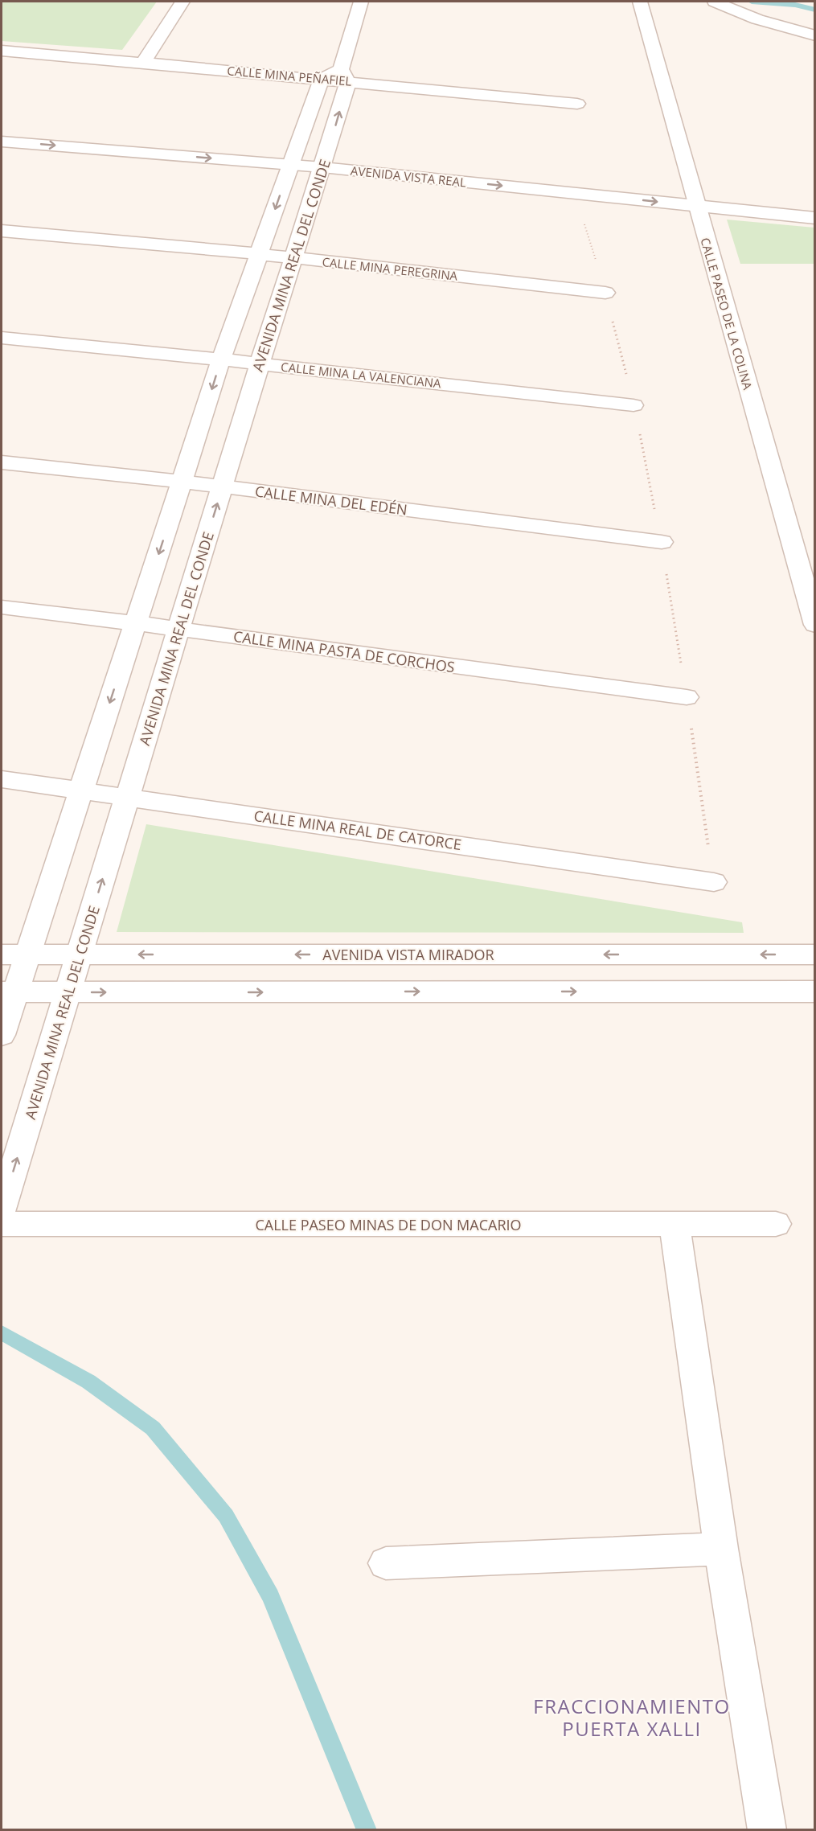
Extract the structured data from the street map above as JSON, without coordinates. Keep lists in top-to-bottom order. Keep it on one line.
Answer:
{"streets":{"street":["CALLE MINA PEÑAFIEL","AVENIDA VISTA REAL","AVENIDA MINA REAL DEL CONDE","CALLE MINA PEREGRINA","CALLE PASEO DE LA COLINA","CALLE MINA LA VALENCIANA","CALLE MINA DEL EDÉN","CALLE MINA PASTA DE CORCHOS","CALLE MINA REAL DE CATORCE","AVENIDA VISTA MIRADOR","CALLE PASEO MINAS DE DON MACARIO"]},"crossings":[["CALLE MINA PEÑAFIEL","AVENIDA MINA REAL DEL CONDE"],["AVENIDA VISTA REAL","AVENIDA MINA REAL DEL CONDE"],["AVENIDA VISTA REAL","CALLE PASEO DE LA COLINA"],["AVENIDA MINA REAL DEL CONDE","CALLE MINA PEREGRINA"],["AVENIDA MINA REAL DEL CONDE","CALLE MINA LA VALENCIANA"],["AVENIDA MINA REAL DEL CONDE","CALLE MINA DEL EDÉN"],["AVENIDA MINA REAL DEL CONDE","CALLE MINA PASTA DE CORCHOS"],["AVENIDA MINA REAL DEL CONDE","CALLE MINA REAL DE CATORCE"],["AVENIDA MINA REAL DEL CONDE","AVENIDA VISTA MIRADOR"]],"districts":["FRACCIONAMIENTO PUERTA XALLI"]}
